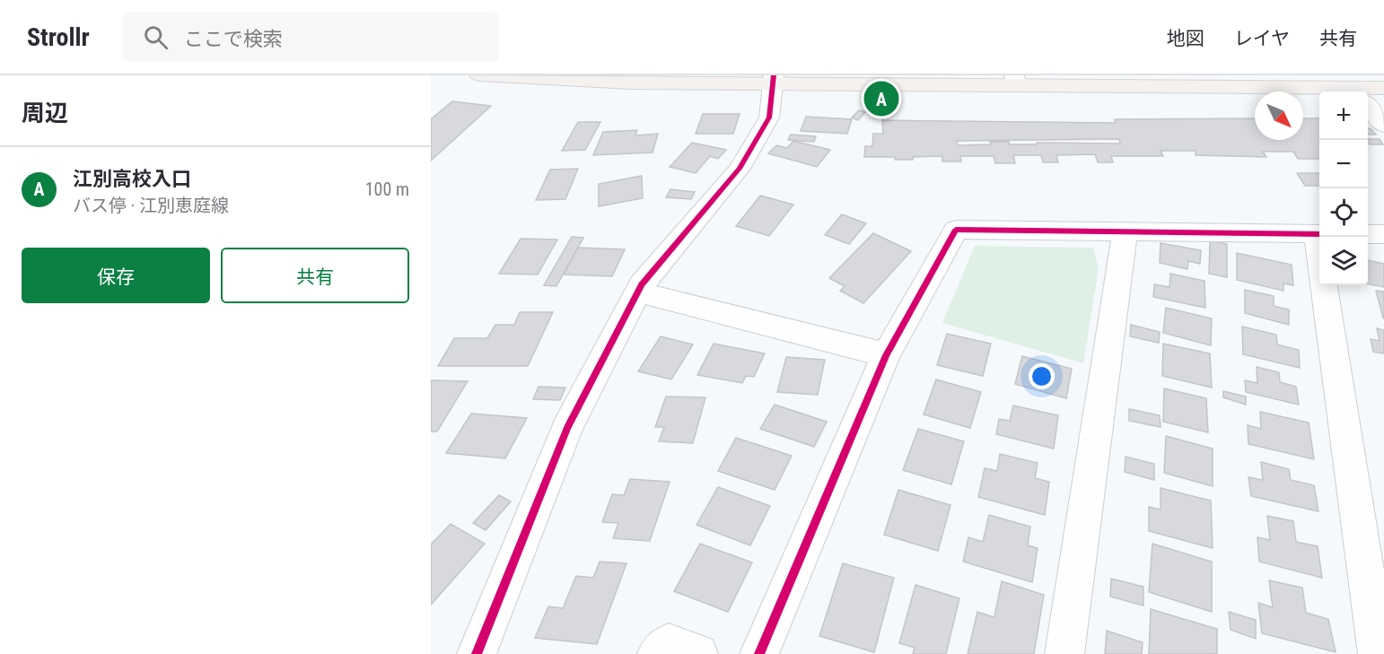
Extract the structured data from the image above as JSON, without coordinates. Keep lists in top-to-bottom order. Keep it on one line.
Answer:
{"north":"bottom right","page":{"header":"Strollr","search":"ここで検索","nav":["地図","レイヤ","共有"],"heading":"周辺","pins":"A","map_buttons":["+","−"],"list":[{"mark":"A","name":"江別高校入口","note":"バス停 · 江別恵庭線","value":"100 m"}],"buttons":["保存","共有"]}}
